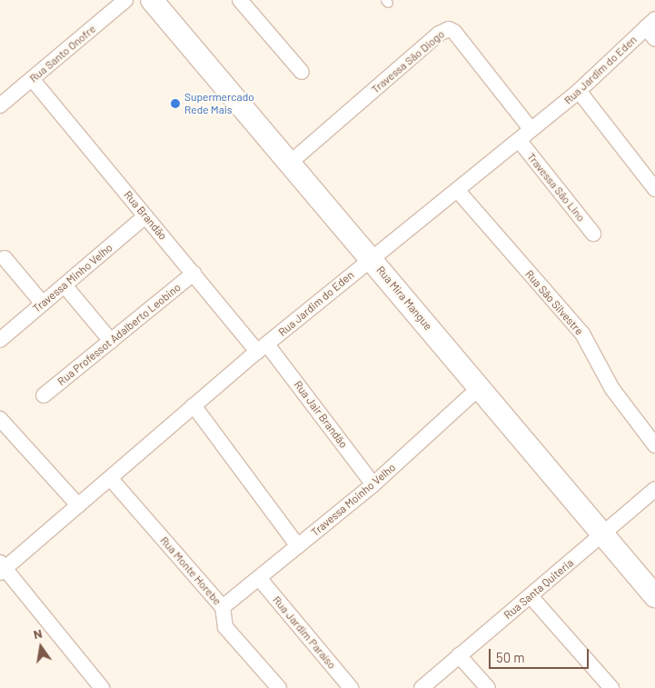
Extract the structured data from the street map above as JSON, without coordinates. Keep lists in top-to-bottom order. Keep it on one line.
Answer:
{"streets":{"main road":["Rua Mira Mangue"],"street":["Rua Santo Onofre","Travessa São Diogo","Rua Jardim do Eden","Travessa São Lino","Rua Brandão","Travessa Minho Velho","Rua São Silvestre","Rua Professot Adalberto Leobino","Rua Jair Brandão","Travessa Moinho Velho","Rua Monte Horebe","Rua Santa Quiteria","Rua Jardim Paraíso"]},"crossings":[["Rua Santo Onofre","Rua Brandão"],["Travessa São Diogo","Rua Jardim do Eden"],["Travessa São Diogo","Rua Mira Mangue"],["Rua Jardim do Eden","Travessa São Lino"],["Rua Jardim do Eden","Rua Brandão"],["Rua Jardim do Eden","Rua Mira Mangue"],["Rua Jardim do Eden","Rua São Silvestre"],["Rua Jardim do Eden","Rua Jair Brandão"],["Rua Jardim do Eden","Rua Monte Horebe"],["Rua Brandão","Travessa Minho Velho"],["Rua Brandão","Rua Professot Adalberto Leobino"],["Rua Brandão","Rua Jair Brandão"],["Rua Mira Mangue","Travessa Moinho Velho"],["Rua Mira Mangue","Rua Santa Quiteria"],["Rua Jair Brandão","Travessa Moinho Velho"],["Travessa Moinho Velho","Rua Monte Horebe"],["Travessa Moinho Velho","Rua Jardim Paraíso"]],"places":["Supermercado Rede Mais"],"scale_bar":"50 m","north":"top"}
